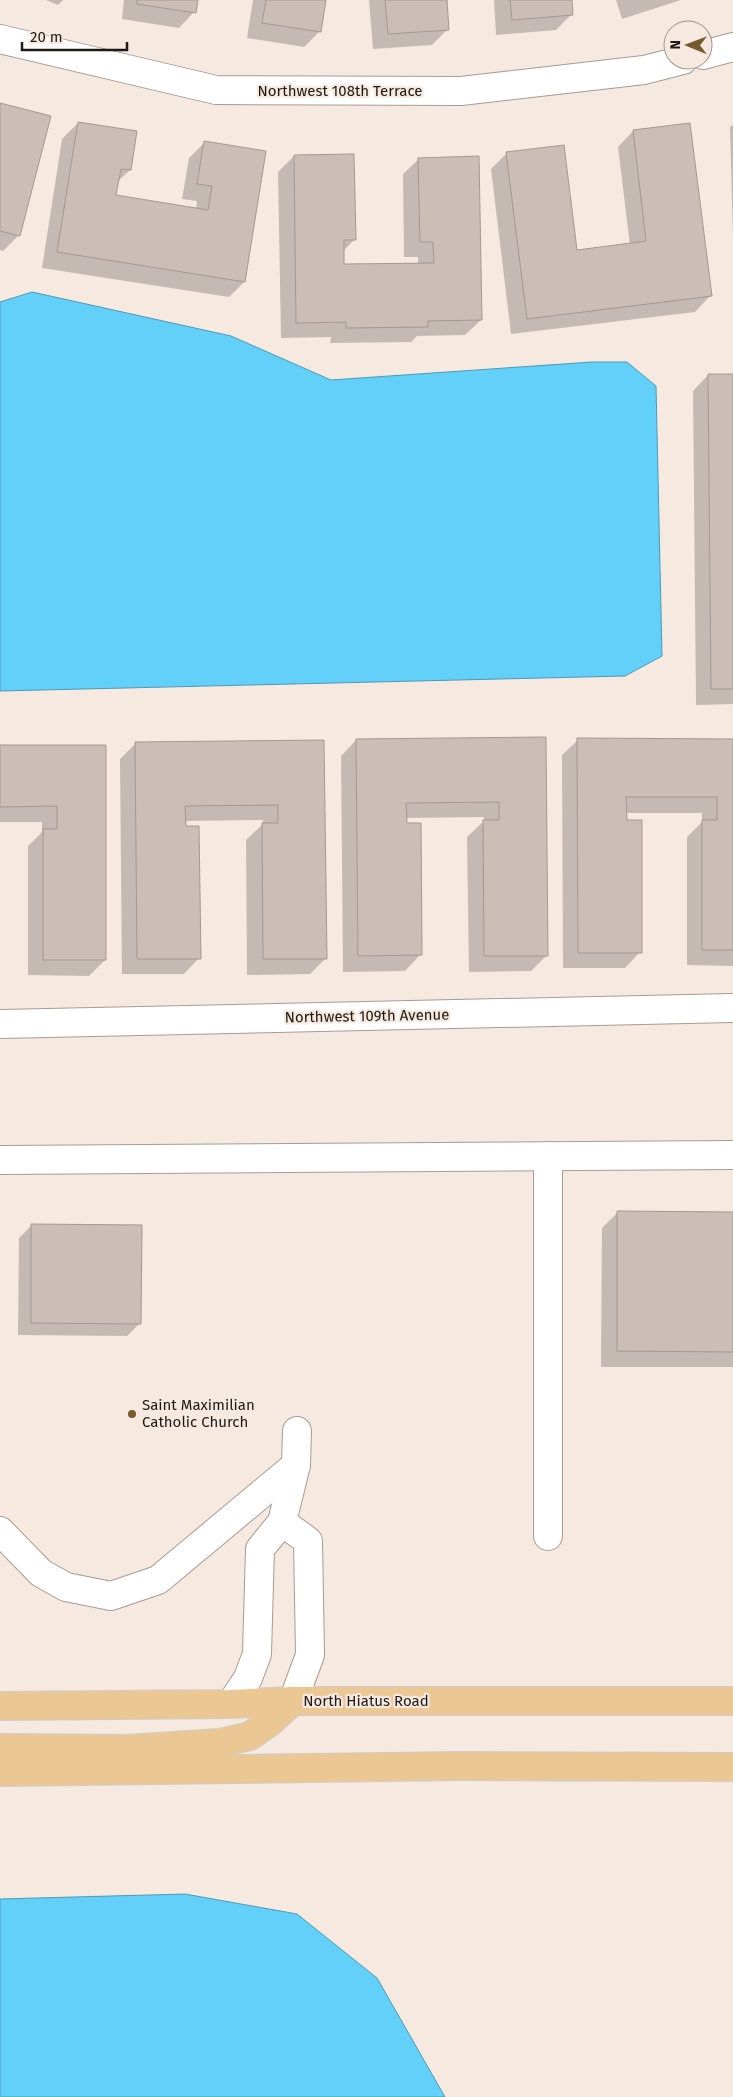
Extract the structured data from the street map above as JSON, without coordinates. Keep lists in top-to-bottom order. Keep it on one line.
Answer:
{"streets":{"main road":["North Hiatus Road"],"street":["Northwest 108th Terrace","Northwest 109th Avenue"]},"places":["Saint Maximilian Catholic Church"],"scale_bar":"20 m","north":"left"}
